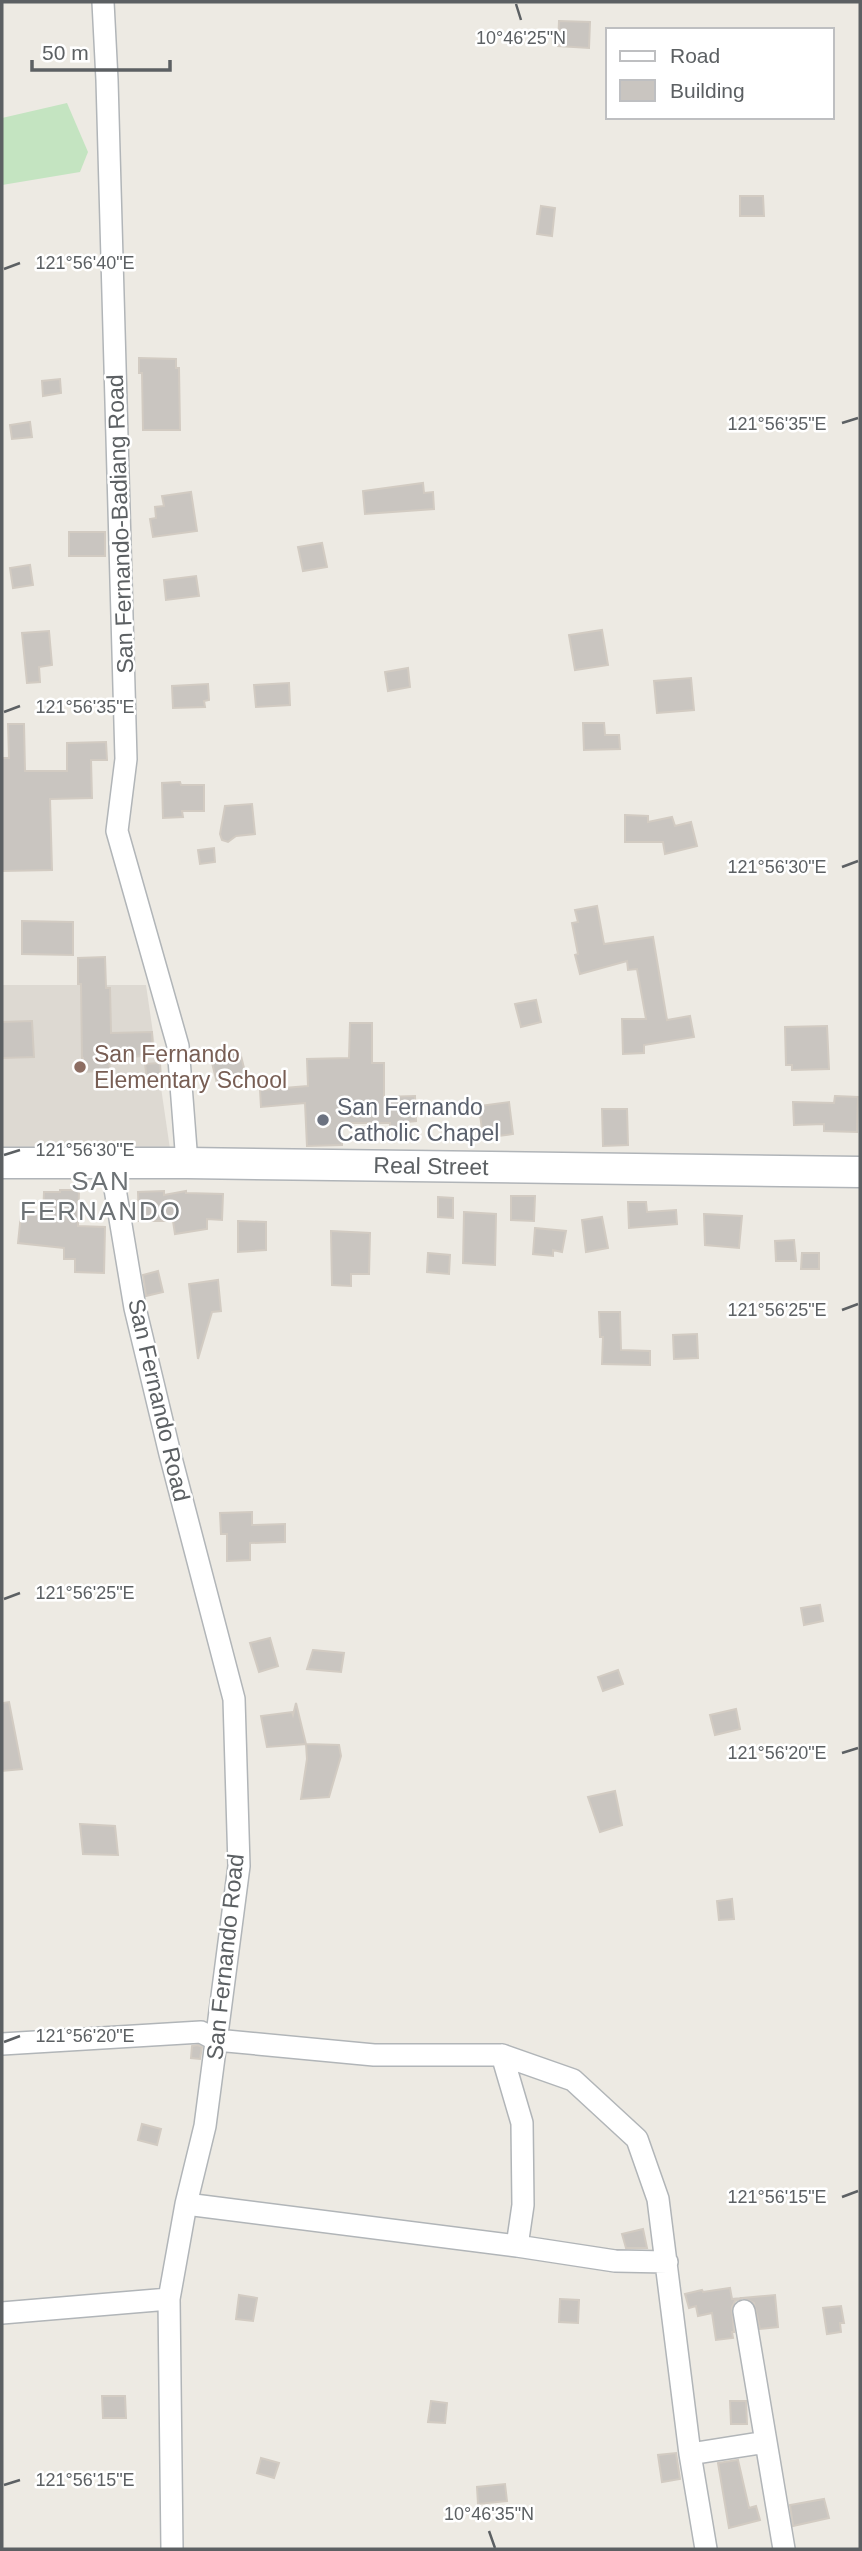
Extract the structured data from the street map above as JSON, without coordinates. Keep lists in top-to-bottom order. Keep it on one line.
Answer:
{"streets":{"main road":["Real Street"],"street":["San Fernando-Badiang Road","San Fernando Road"]},"crossings":[["San Fernando-Badiang Road","Real Street"],["Real Street","San Fernando Road"]],"districts":["SAN FERNANDO"],"places":["San Fernando Elementary School","San Fernando Catholic Chapel"],"legend":["Road","Building"],"scale_bar":"50 m","coordinates":["10°46'25\"N","121°56'40\"E","121°56'35\"E","121°56'30\"E","121°56'25\"E","121°56'20\"E","121°56'15\"E","10°46'35\"N"]}
